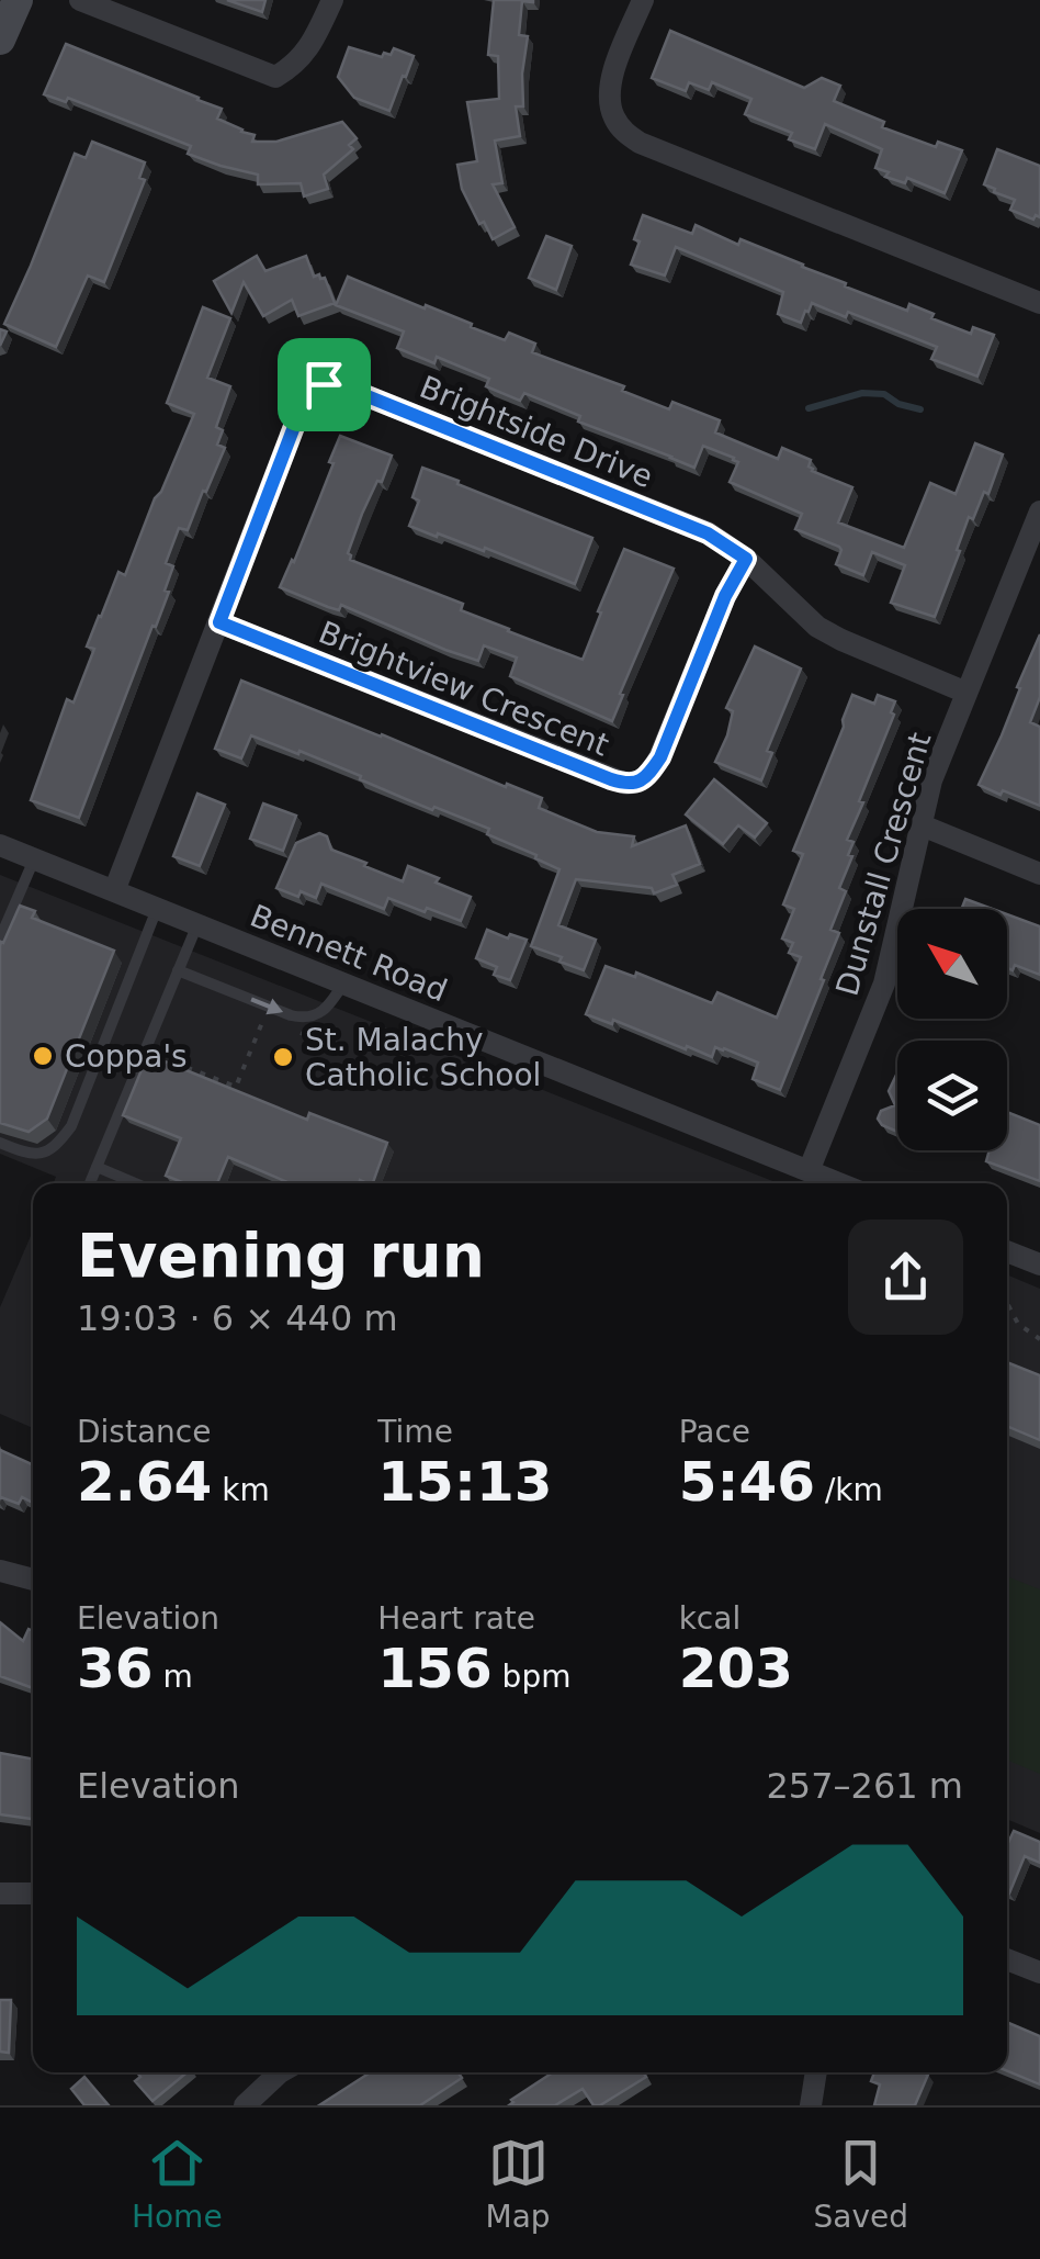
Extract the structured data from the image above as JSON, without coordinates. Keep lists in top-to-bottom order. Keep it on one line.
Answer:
{"streets":{"street":["Brightside Drive","Brightview Crescent","Dunstall Crescent","Bennett Road"]},"crossings":[["Brightside Drive","Brightview Crescent"],["Brightside Drive","Dunstall Crescent"],["Brightside Drive","Bennett Road"],["Dunstall Crescent","Bennett Road"]],"places":["Coppa's","St. Malachy Catholic School"],"north":"top left","page":{"heading":["Evening run","19:03 · 6 × 440 m"],"stats":[["Distance","2.64 km"],["Time","15:13"],["Pace","5:46 /km"],["Elevation","36 m"],["Heart rate","156 bpm"],["kcal","203"]],"chart":["Elevation","257–261 m"],"tabs":["Home","Map","Saved"]}}
